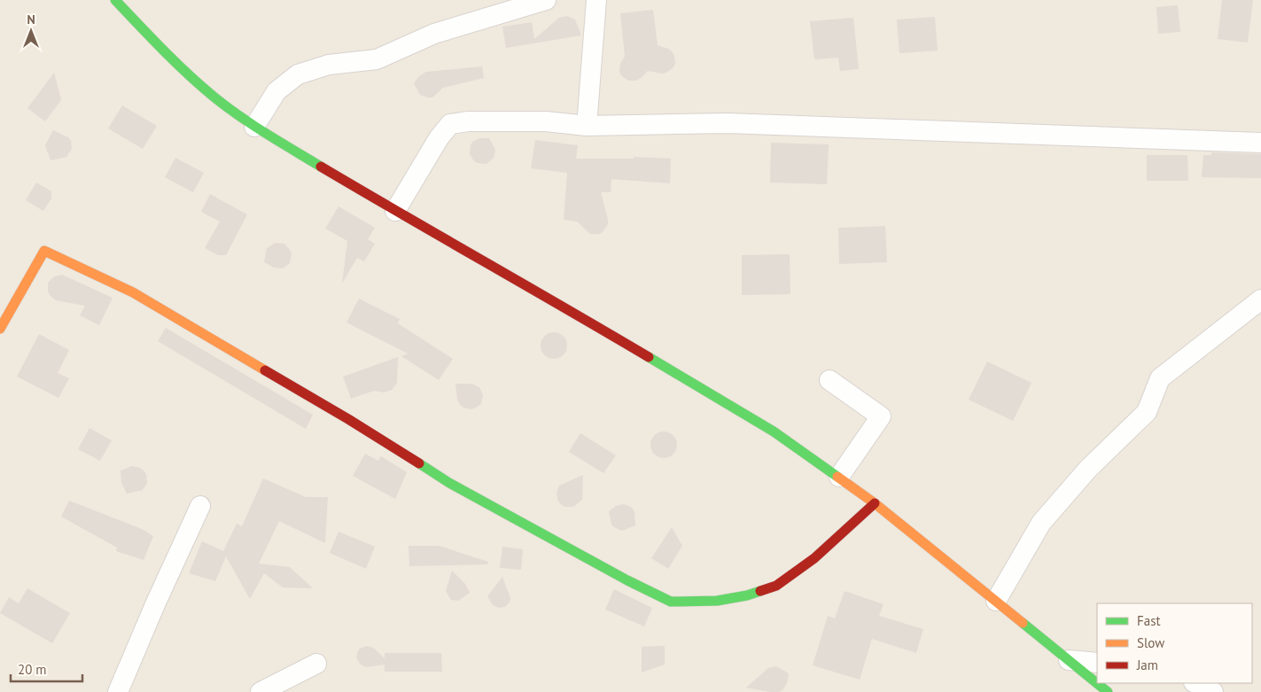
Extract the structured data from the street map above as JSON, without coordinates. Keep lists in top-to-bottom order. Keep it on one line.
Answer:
{"legend":["Fast","Slow","Jam"],"scale_bar":"20 m","north":"top"}
